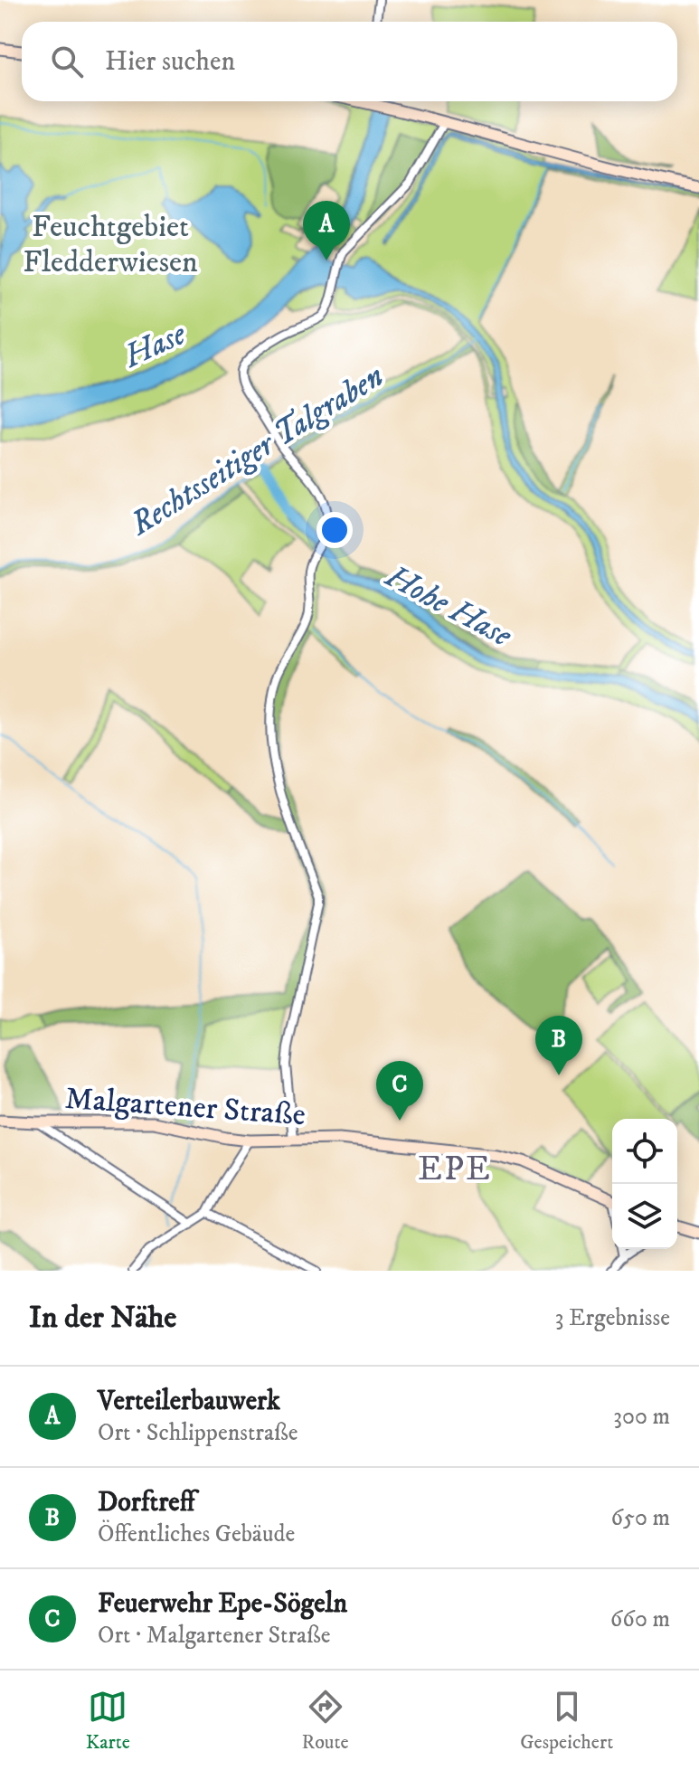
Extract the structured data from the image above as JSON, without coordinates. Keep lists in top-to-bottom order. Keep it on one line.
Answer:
{"streets":{"street":["Malgartener Straße"]},"districts":["EPE"],"water":["Hase","Rechtsseitiger Talgraben","Hohe Hase"],"parks":["Feuchtgebiet Fledderwiesen"],"page":{"search":"Hier suchen","pins":["A","B","C"],"heading":["In der Nähe","3 Ergebnisse"],"list":[{"mark":"A","name":"Verteilerbauwerk","note":"Ort · Schlippenstraße","value":"300 m"},{"mark":"B","name":"Dorftreff","note":"Öffentliches Gebäude","value":"650 m"},{"mark":"C","name":"Feuerwehr Epe-Sögeln","note":"Ort · Malgartener Straße","value":"660 m"}],"nav":["Karte","Route","Gespeichert"]}}
